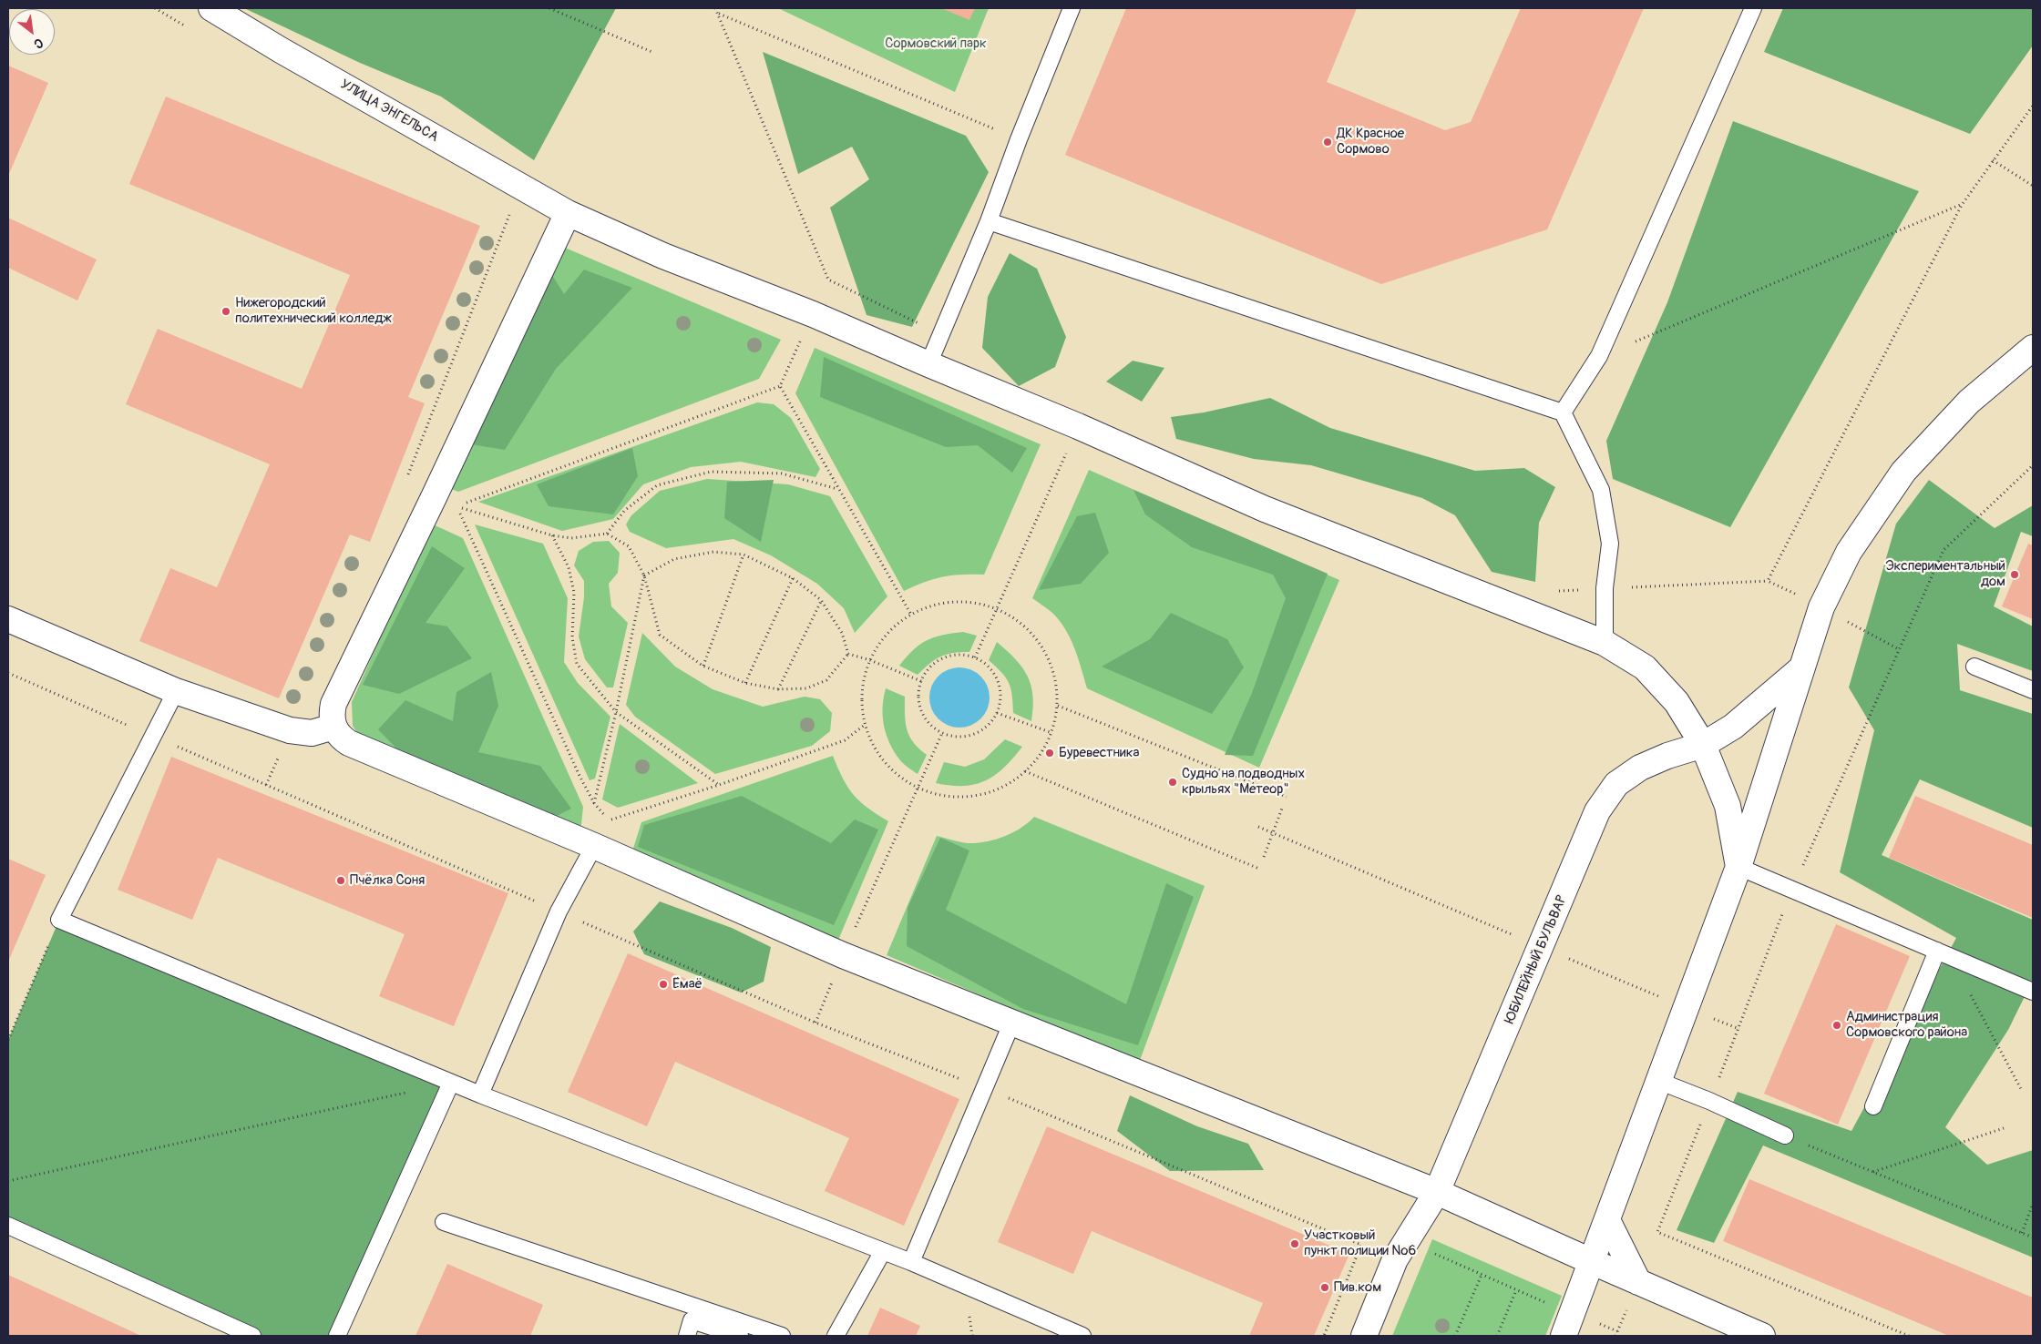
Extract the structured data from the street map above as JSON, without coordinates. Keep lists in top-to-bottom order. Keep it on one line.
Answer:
{"streets":{"street":["УЛИЦА ЭНГЕЛЬСА","ЮБИЛЕЙНЫЙ БУЛЬВАР"]},"crossings":[["УЛИЦА ЭНГЕЛЬСА","ЮБИЛЕЙНЫЙ БУЛЬВАР"]],"parks":["Сормовский парк"],"places":["ДК Красное Сормово","Нижегородский политехнический колледж","Экспериментальный дом","Буревестника","Судно на подводных крыльях \"Метеор\"","Пчёлка Соня","Ёмаё","Администрация Сормовского района","Участковый пункт полиции №6","Пив.ком"],"north":"bottom right"}
